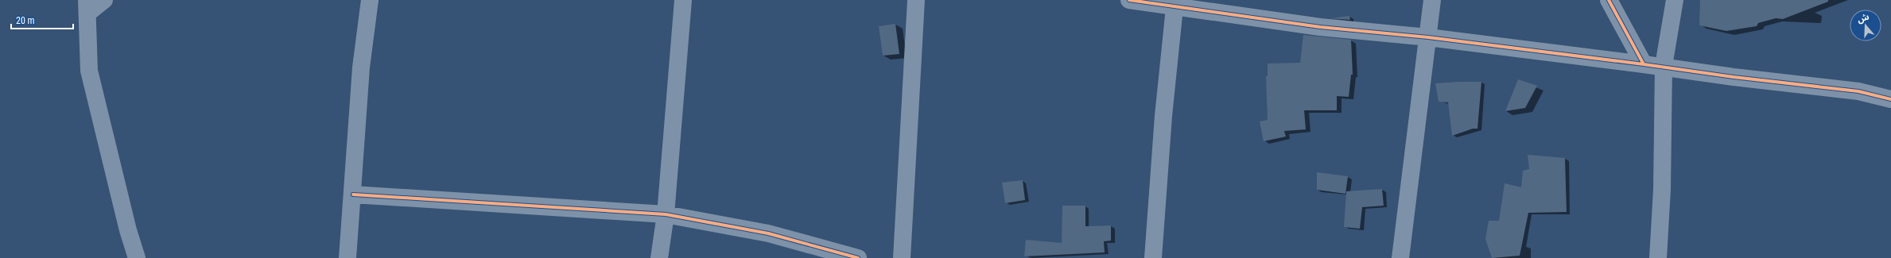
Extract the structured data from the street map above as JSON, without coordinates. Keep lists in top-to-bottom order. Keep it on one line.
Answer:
{"scale_bar":"20 m","north":"top"}
